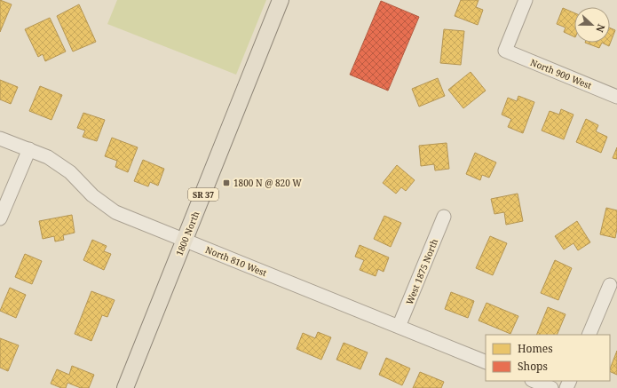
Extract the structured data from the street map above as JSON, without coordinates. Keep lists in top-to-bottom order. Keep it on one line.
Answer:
{"streets":{"main road":["SR 37","1800 North"],"street":["North 900 West","North 810 West","West 1875 North"]},"crossings":[["1800 North","North 810 West"],["North 810 West","West 1875 North"]],"places":{"transit":["1800 N @ 820 W"]},"legend":["Homes","Shops"],"north":"right"}
